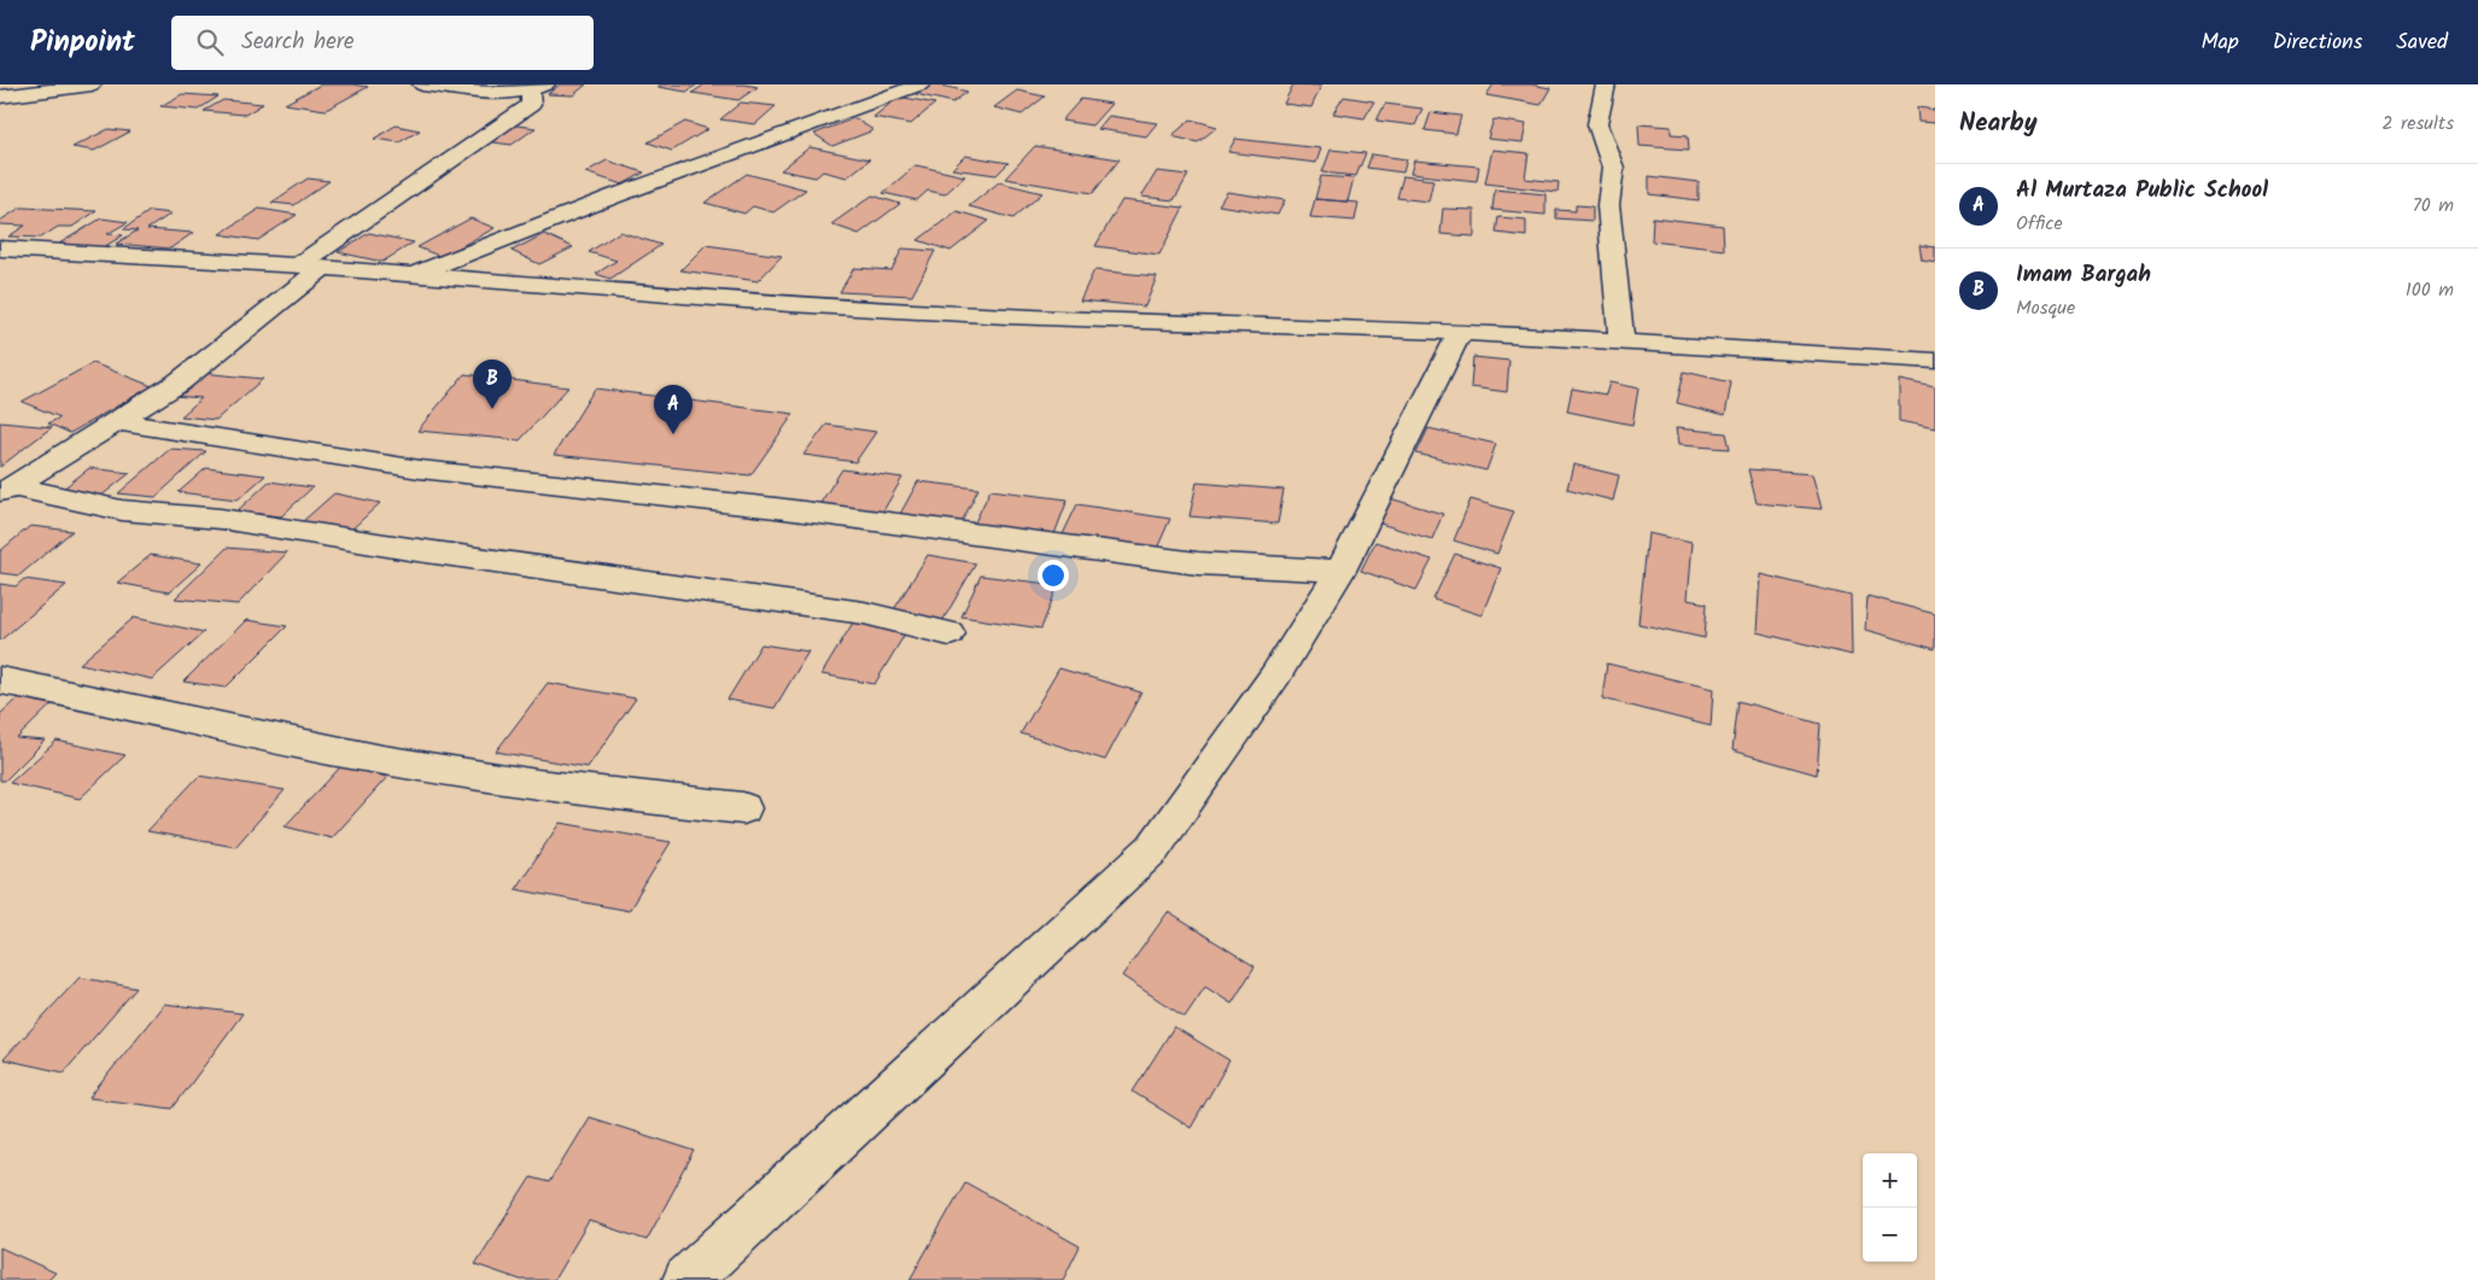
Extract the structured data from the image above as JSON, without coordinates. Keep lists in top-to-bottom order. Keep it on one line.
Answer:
{"page":{"header":"Pinpoint","search":"Search here","nav":["Map","Directions","Saved"],"heading":["Nearby","2 results"],"list":[{"mark":"A","name":"Al Murtaza Public School","note":"Office","value":"70 m"},{"mark":"B","name":"Imam Bargah","note":"Mosque","value":"100 m"}],"pins":["B","A"],"map_buttons":["+","−"]}}
